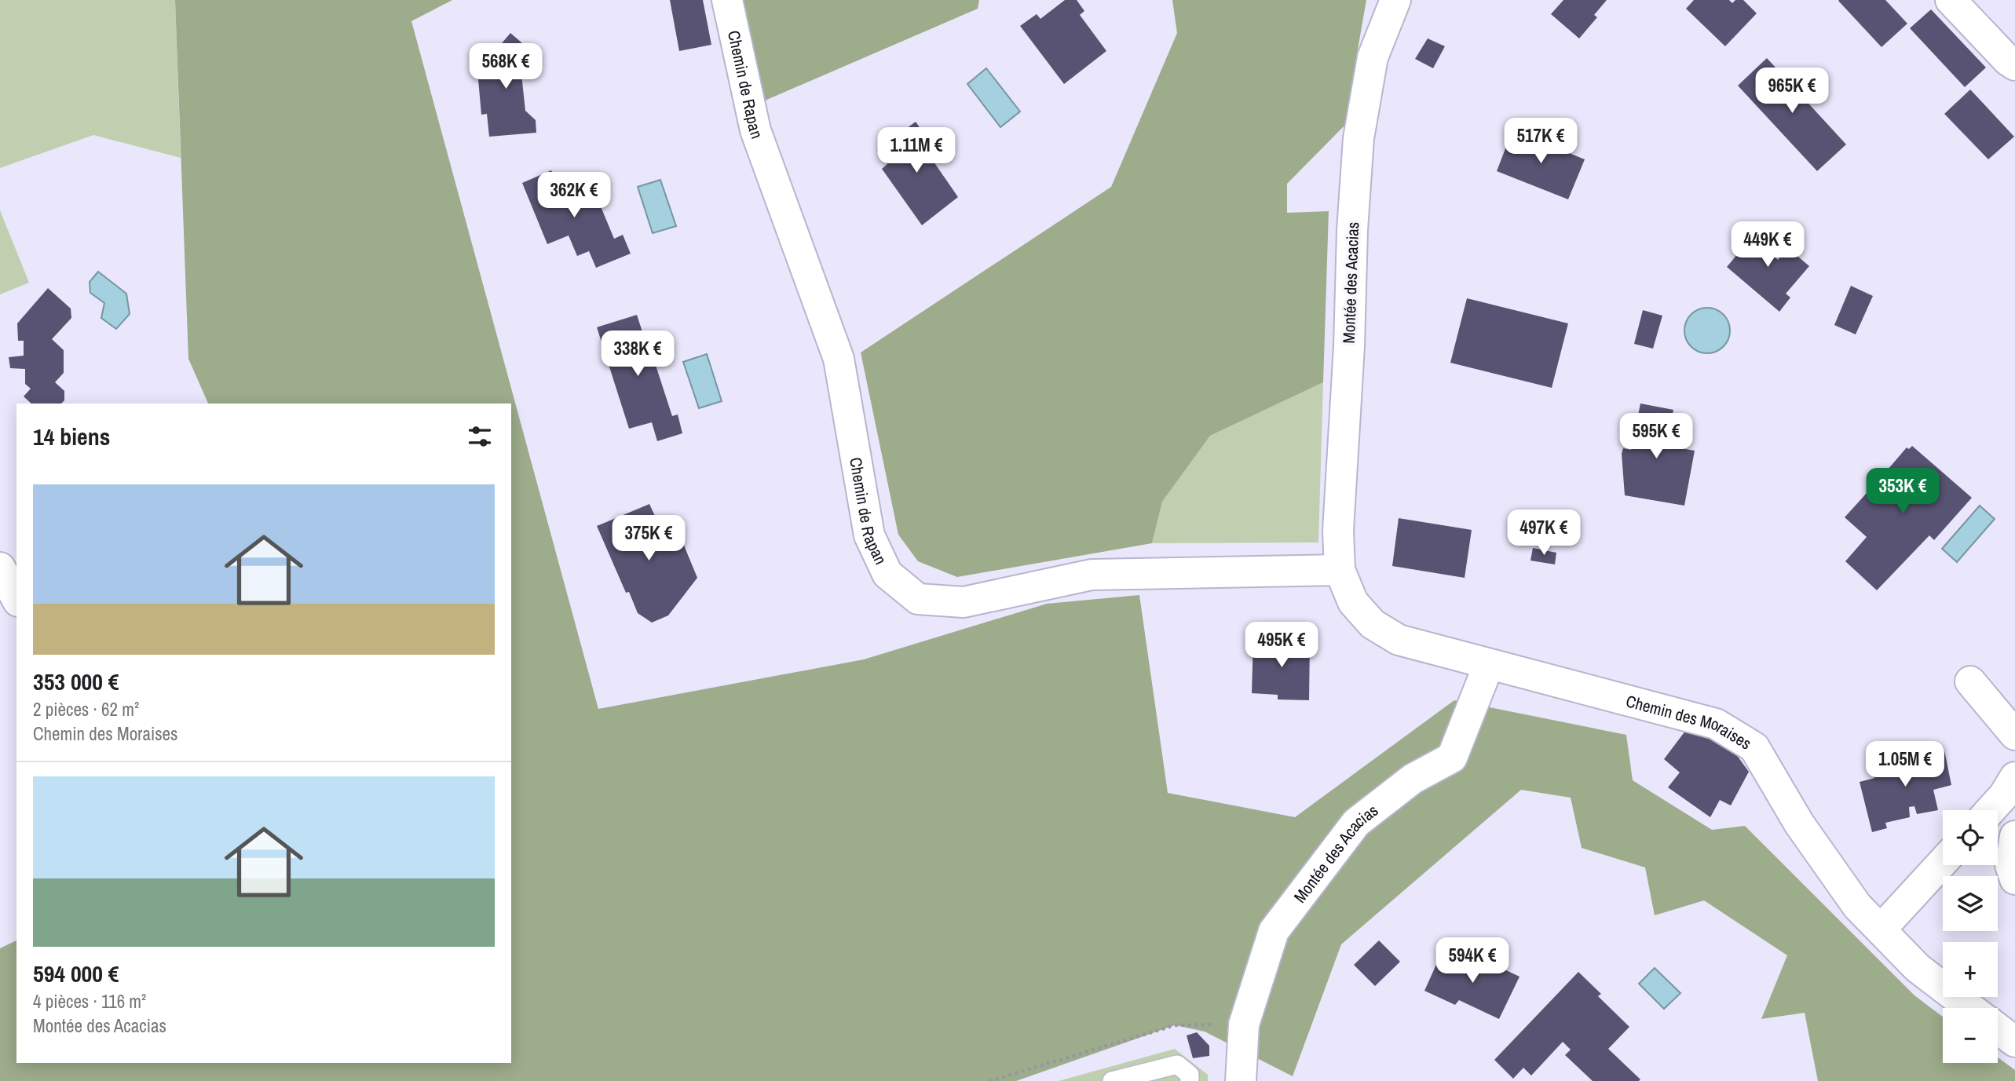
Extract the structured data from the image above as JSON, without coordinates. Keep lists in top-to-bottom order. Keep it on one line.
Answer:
{"streets":{"street":["Chemin de Rapan","Montée des Acacias","Chemin des Moraises"]},"crossings":[["Chemin de Rapan","Montée des Acacias"],["Chemin de Rapan","Chemin des Moraises"],["Montée des Acacias","Chemin des Moraises"]],"page":{"price":["568K €","965K €","517K €","1.11M €","362K €","449K €","338K €","595K €","353K €","497K €","375K €","495K €","1.05M €","594K €"],"heading":"14 biens","list":[{"name":"353 000 €","note":"2 pièces · 62 m² · Chemin des Moraises"},{"name":"594 000 €","note":"4 pièces · 116 m² · Montée des Acacias"}],"map_buttons":["+","−"]}}
